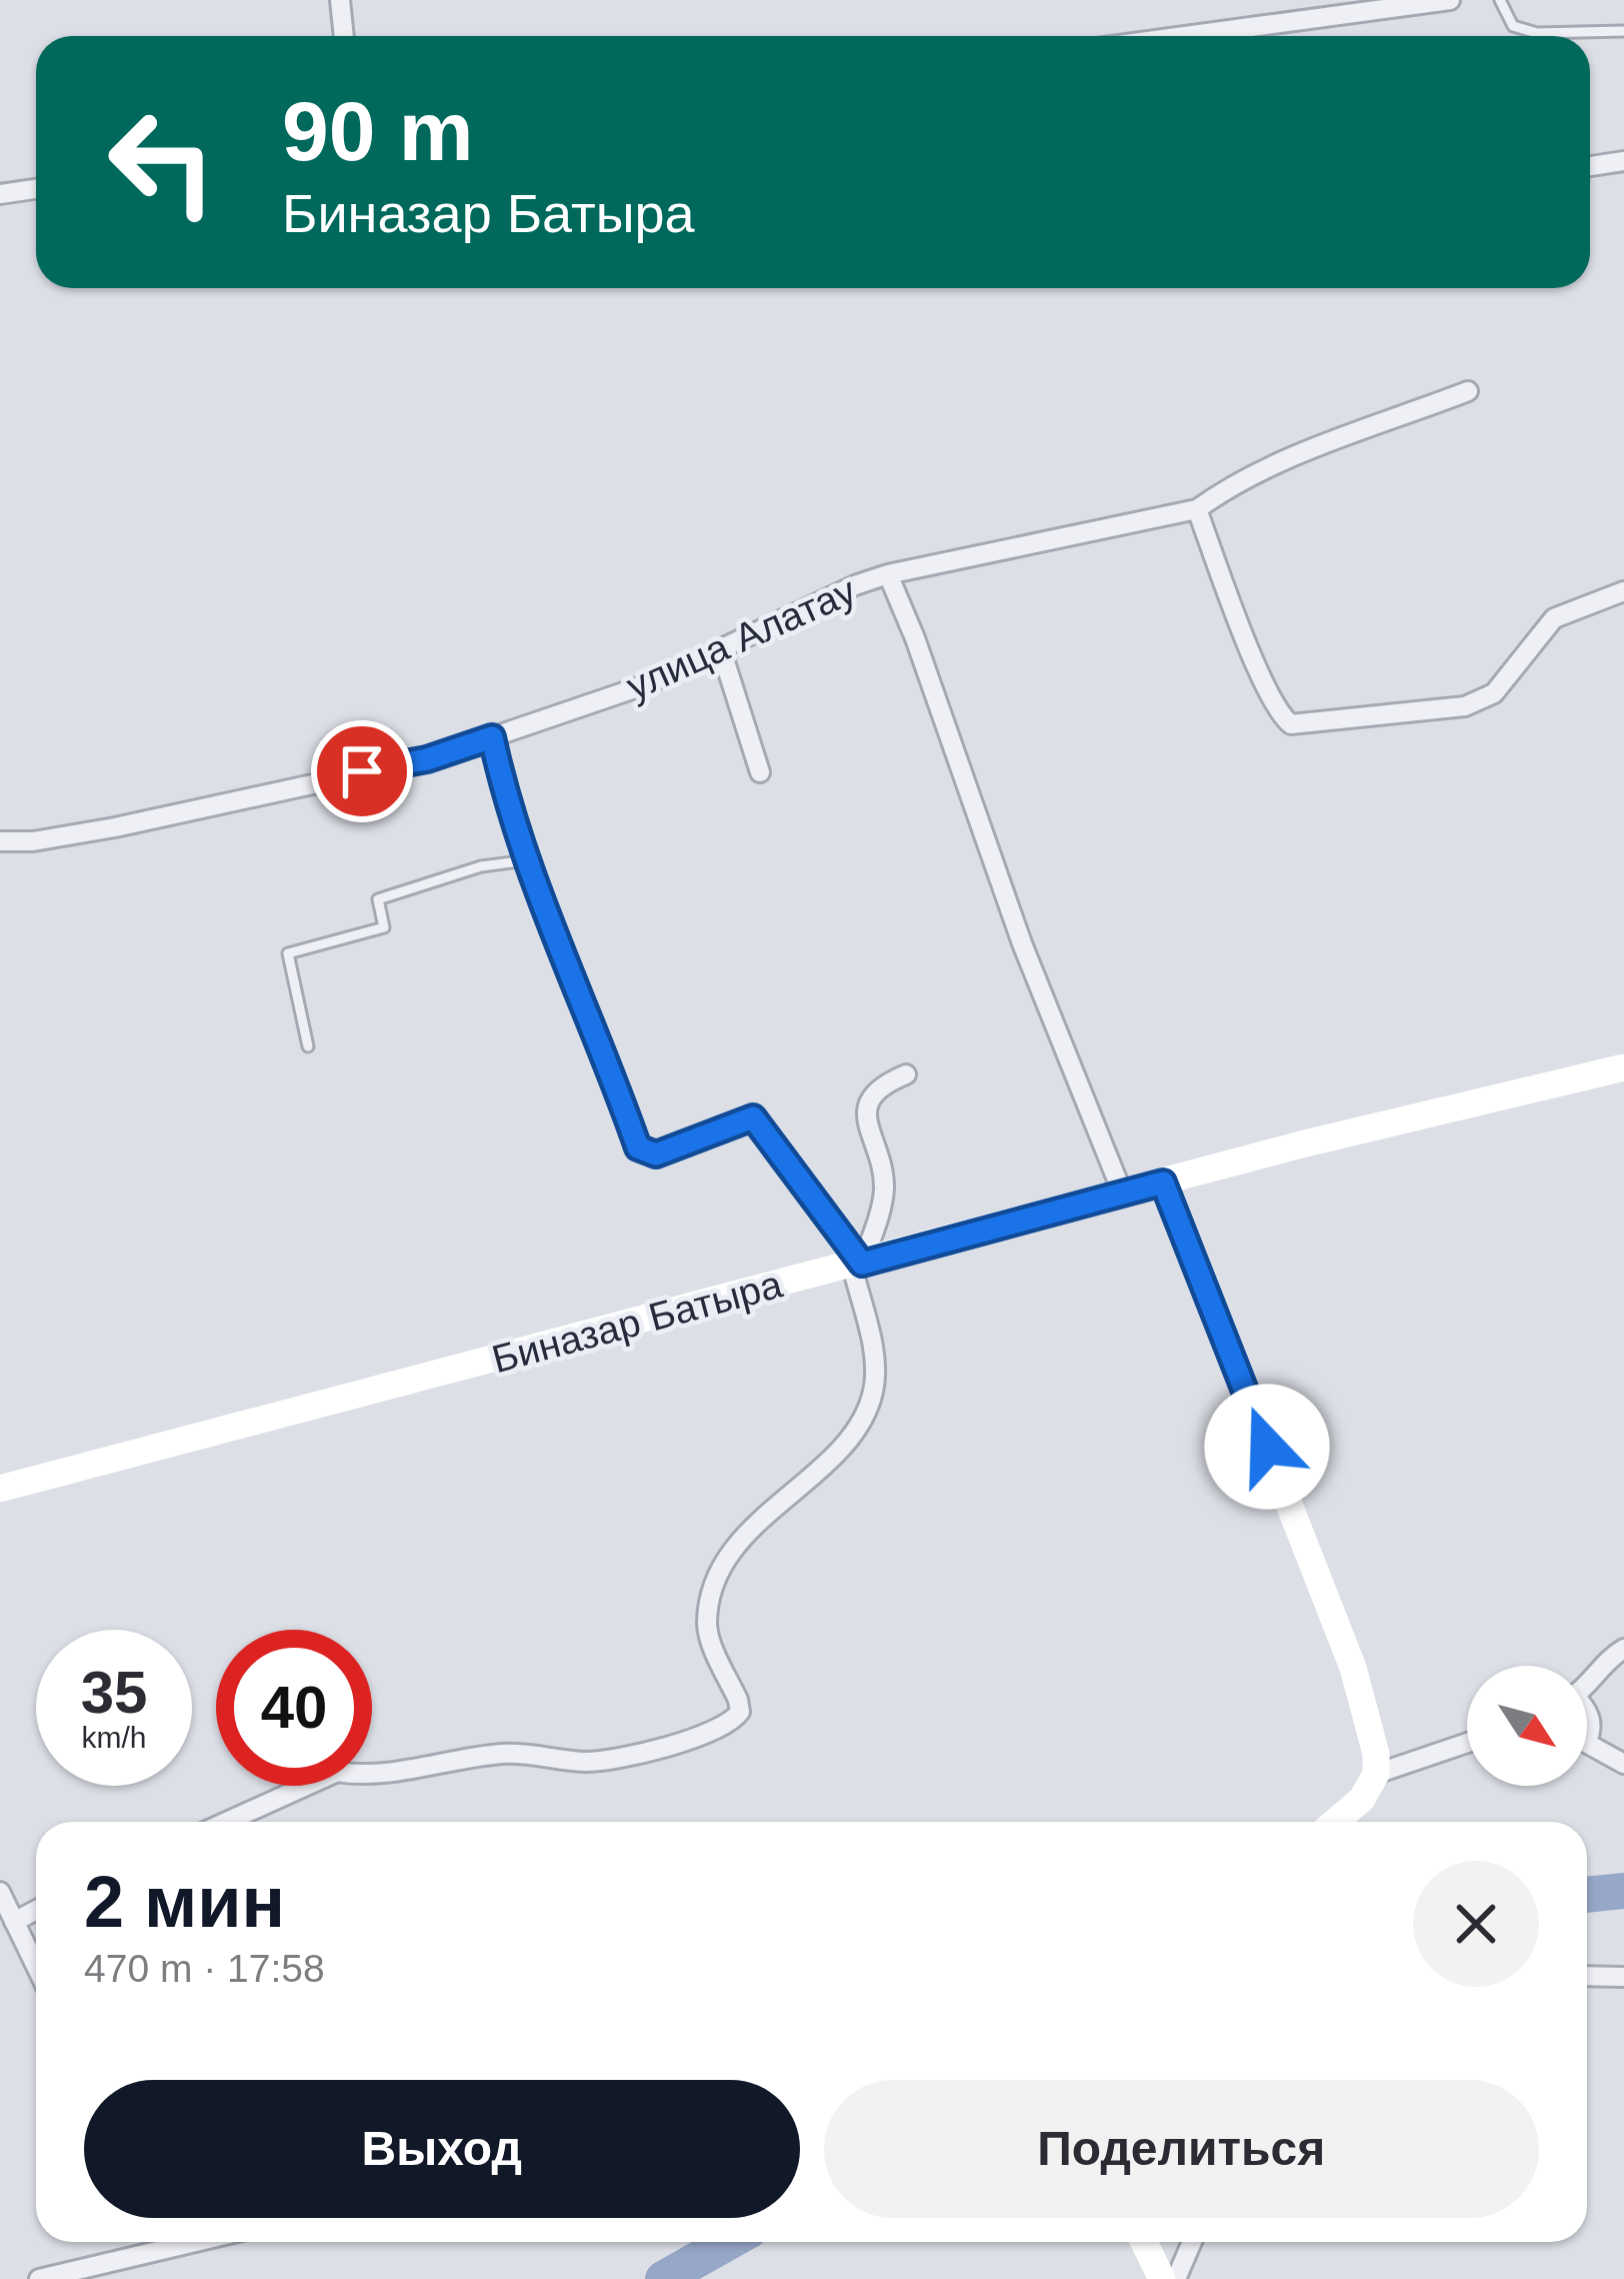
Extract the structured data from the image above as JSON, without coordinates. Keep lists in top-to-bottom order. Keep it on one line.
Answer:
{"streets":{"street":["улица Алатау","Биназар Батыра"]},"north":"bottom right","page":{"turn":["90 m","Биназар Батыра"],"speed":"35 km/h","limit":"40","heading":["2 мин","470 m · 17:58"],"buttons":["Выход","Поделиться"]}}
